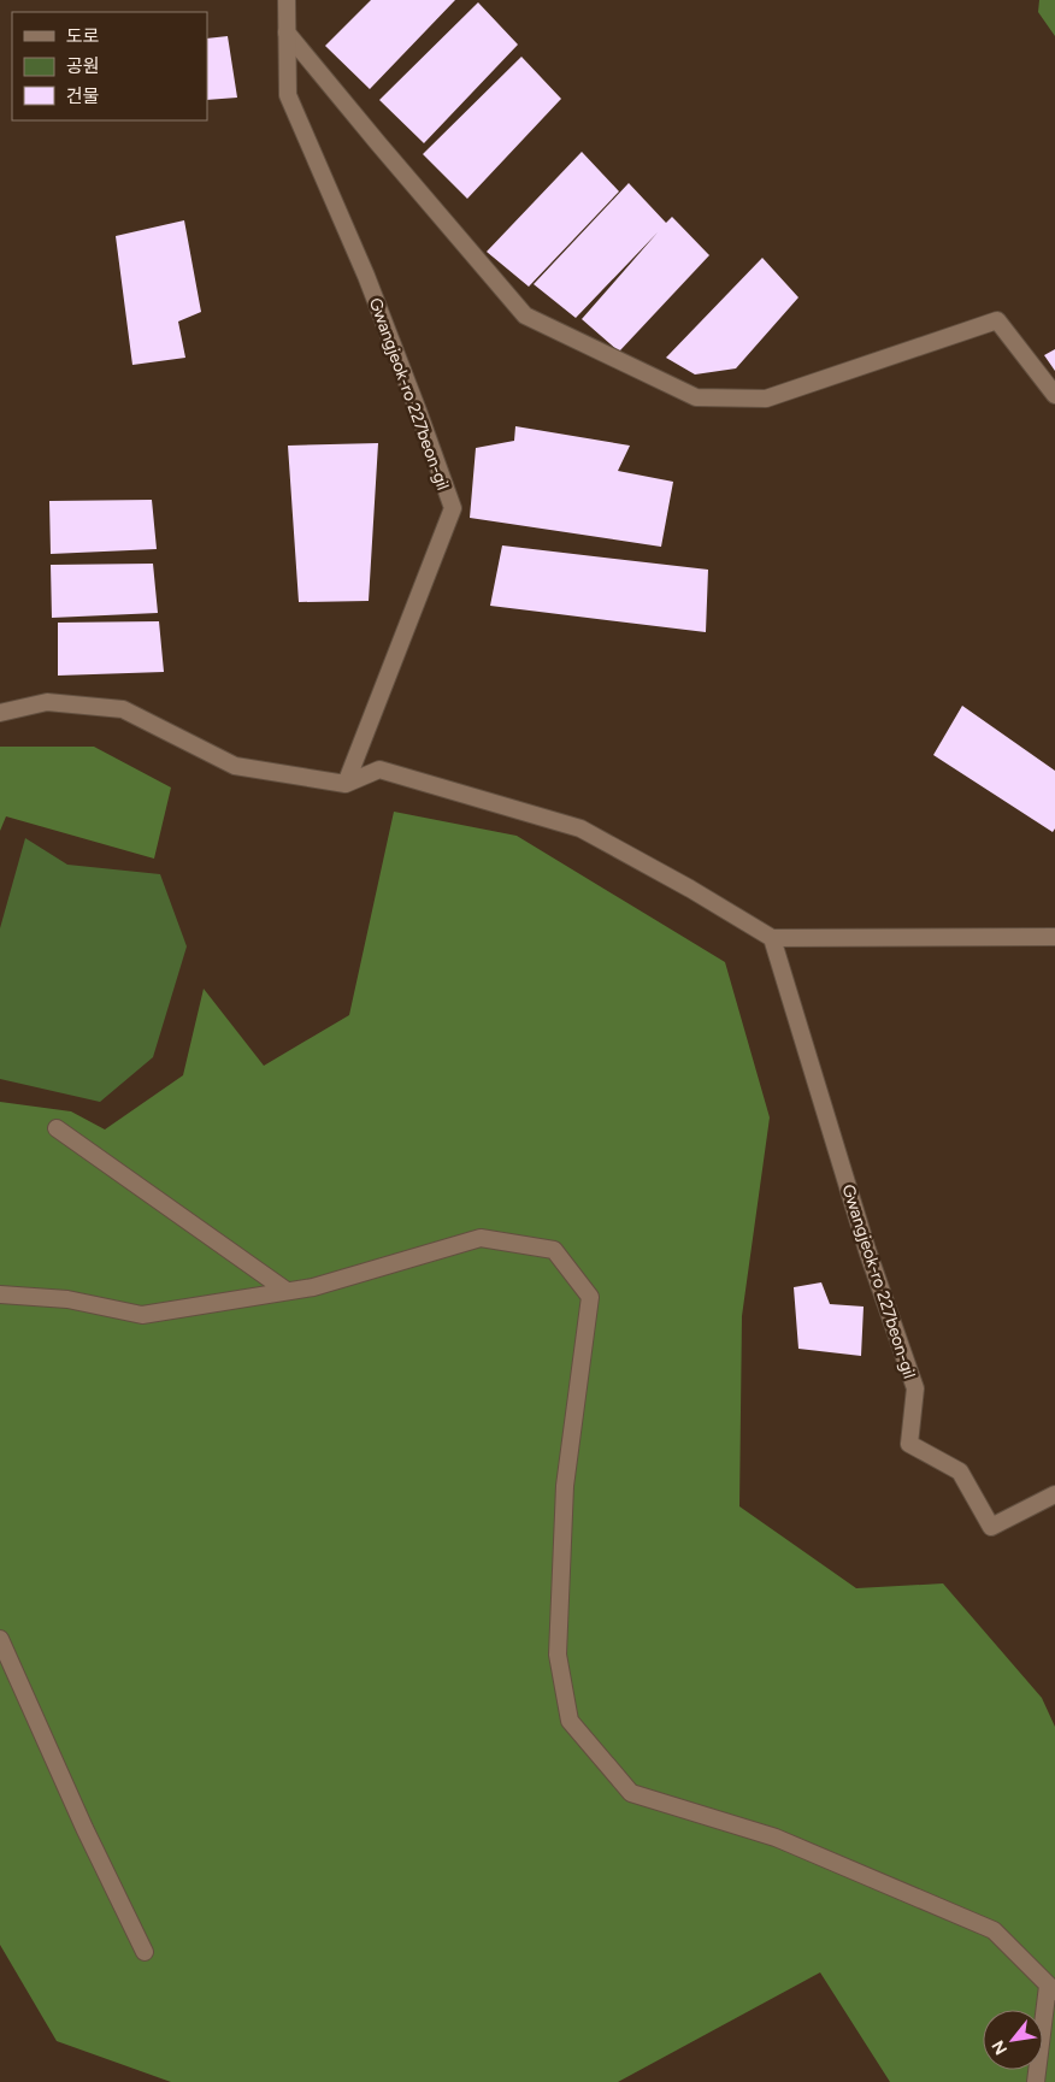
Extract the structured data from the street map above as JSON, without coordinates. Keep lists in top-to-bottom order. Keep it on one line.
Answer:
{"streets":{"street":["Gwangjeok-ro 227beon-gil"]},"legend":["도로","공원","건물"],"north":"bottom left"}
